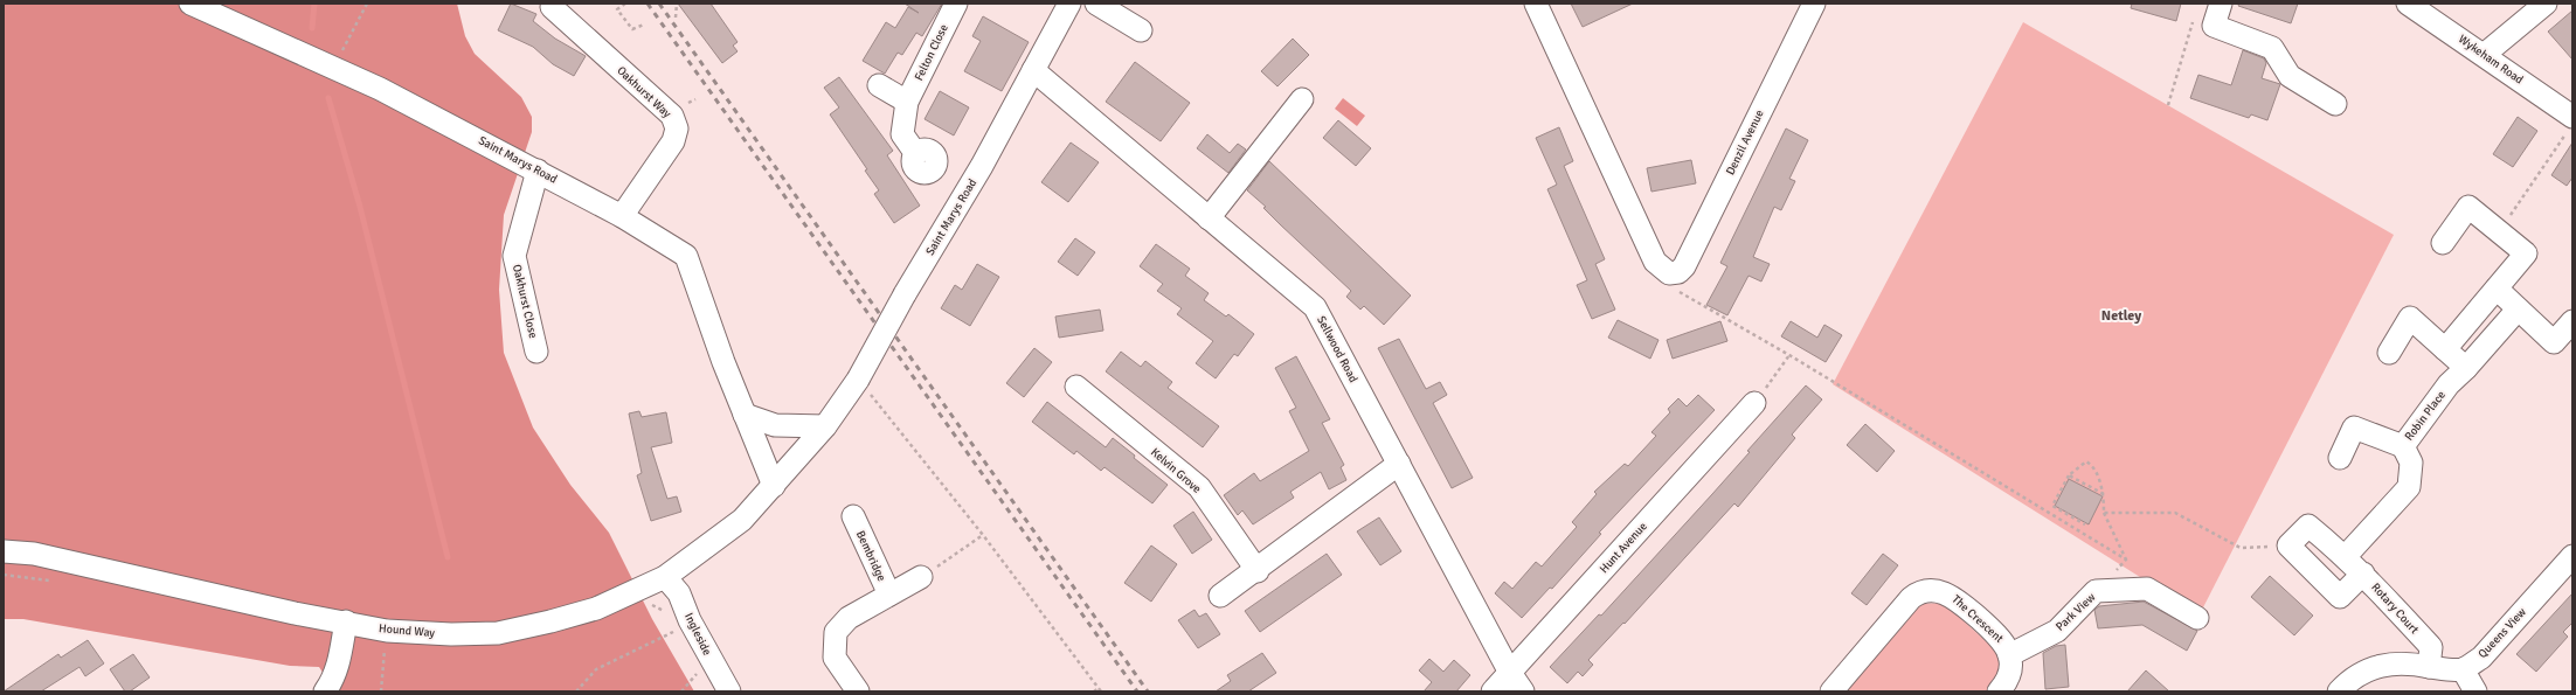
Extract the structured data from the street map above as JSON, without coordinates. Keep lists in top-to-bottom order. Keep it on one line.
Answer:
{"streets":{"street":["Felton Close","Wykeham Road","Oakhurst Way","Denzil Avenue","Saint Marys Road","Oakhurst Close","Sellwood Road","Robin Place","Kelvin Grove","Hunt Avenue","Bembridge","Rotary Court","Park View","The Crescent","Hound Way","Queens View","Ingleside"]},"crossings":[["Oakhurst Way","Saint Marys Road"],["Saint Marys Road","Oakhurst Close"],["Saint Marys Road","Sellwood Road"],["Saint Marys Road","Hound Way"],["Sellwood Road","Hunt Avenue"],["Robin Place","Rotary Court"],["Park View","The Crescent"],["Hound Way","Ingleside"]],"districts":["Netley"]}
